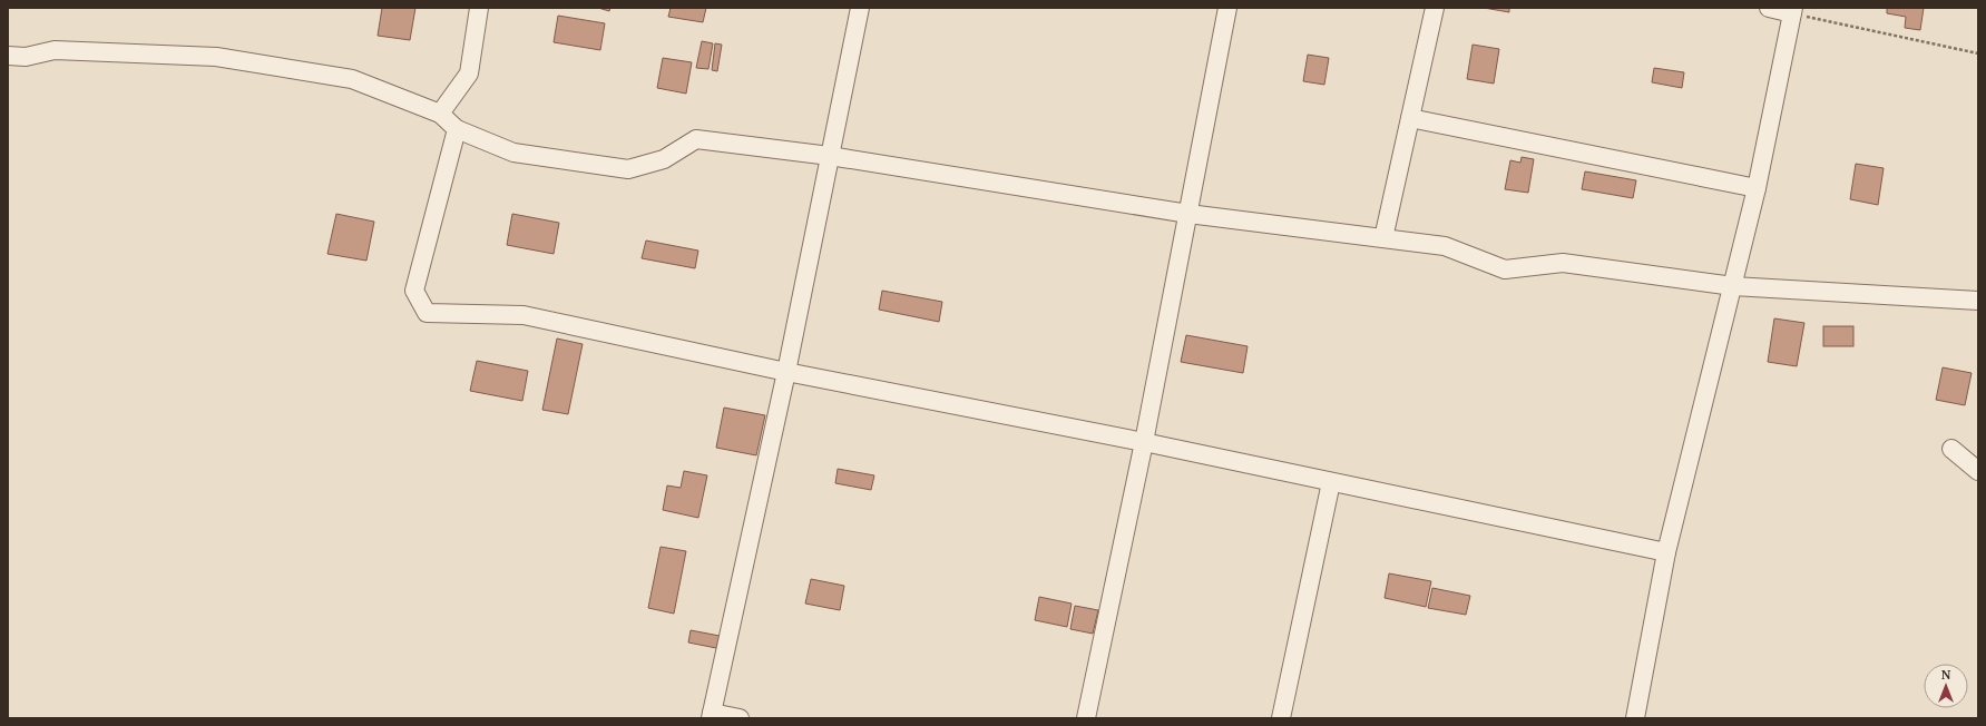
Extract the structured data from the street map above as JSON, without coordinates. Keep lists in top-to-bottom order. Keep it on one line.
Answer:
{"north":"top"}
